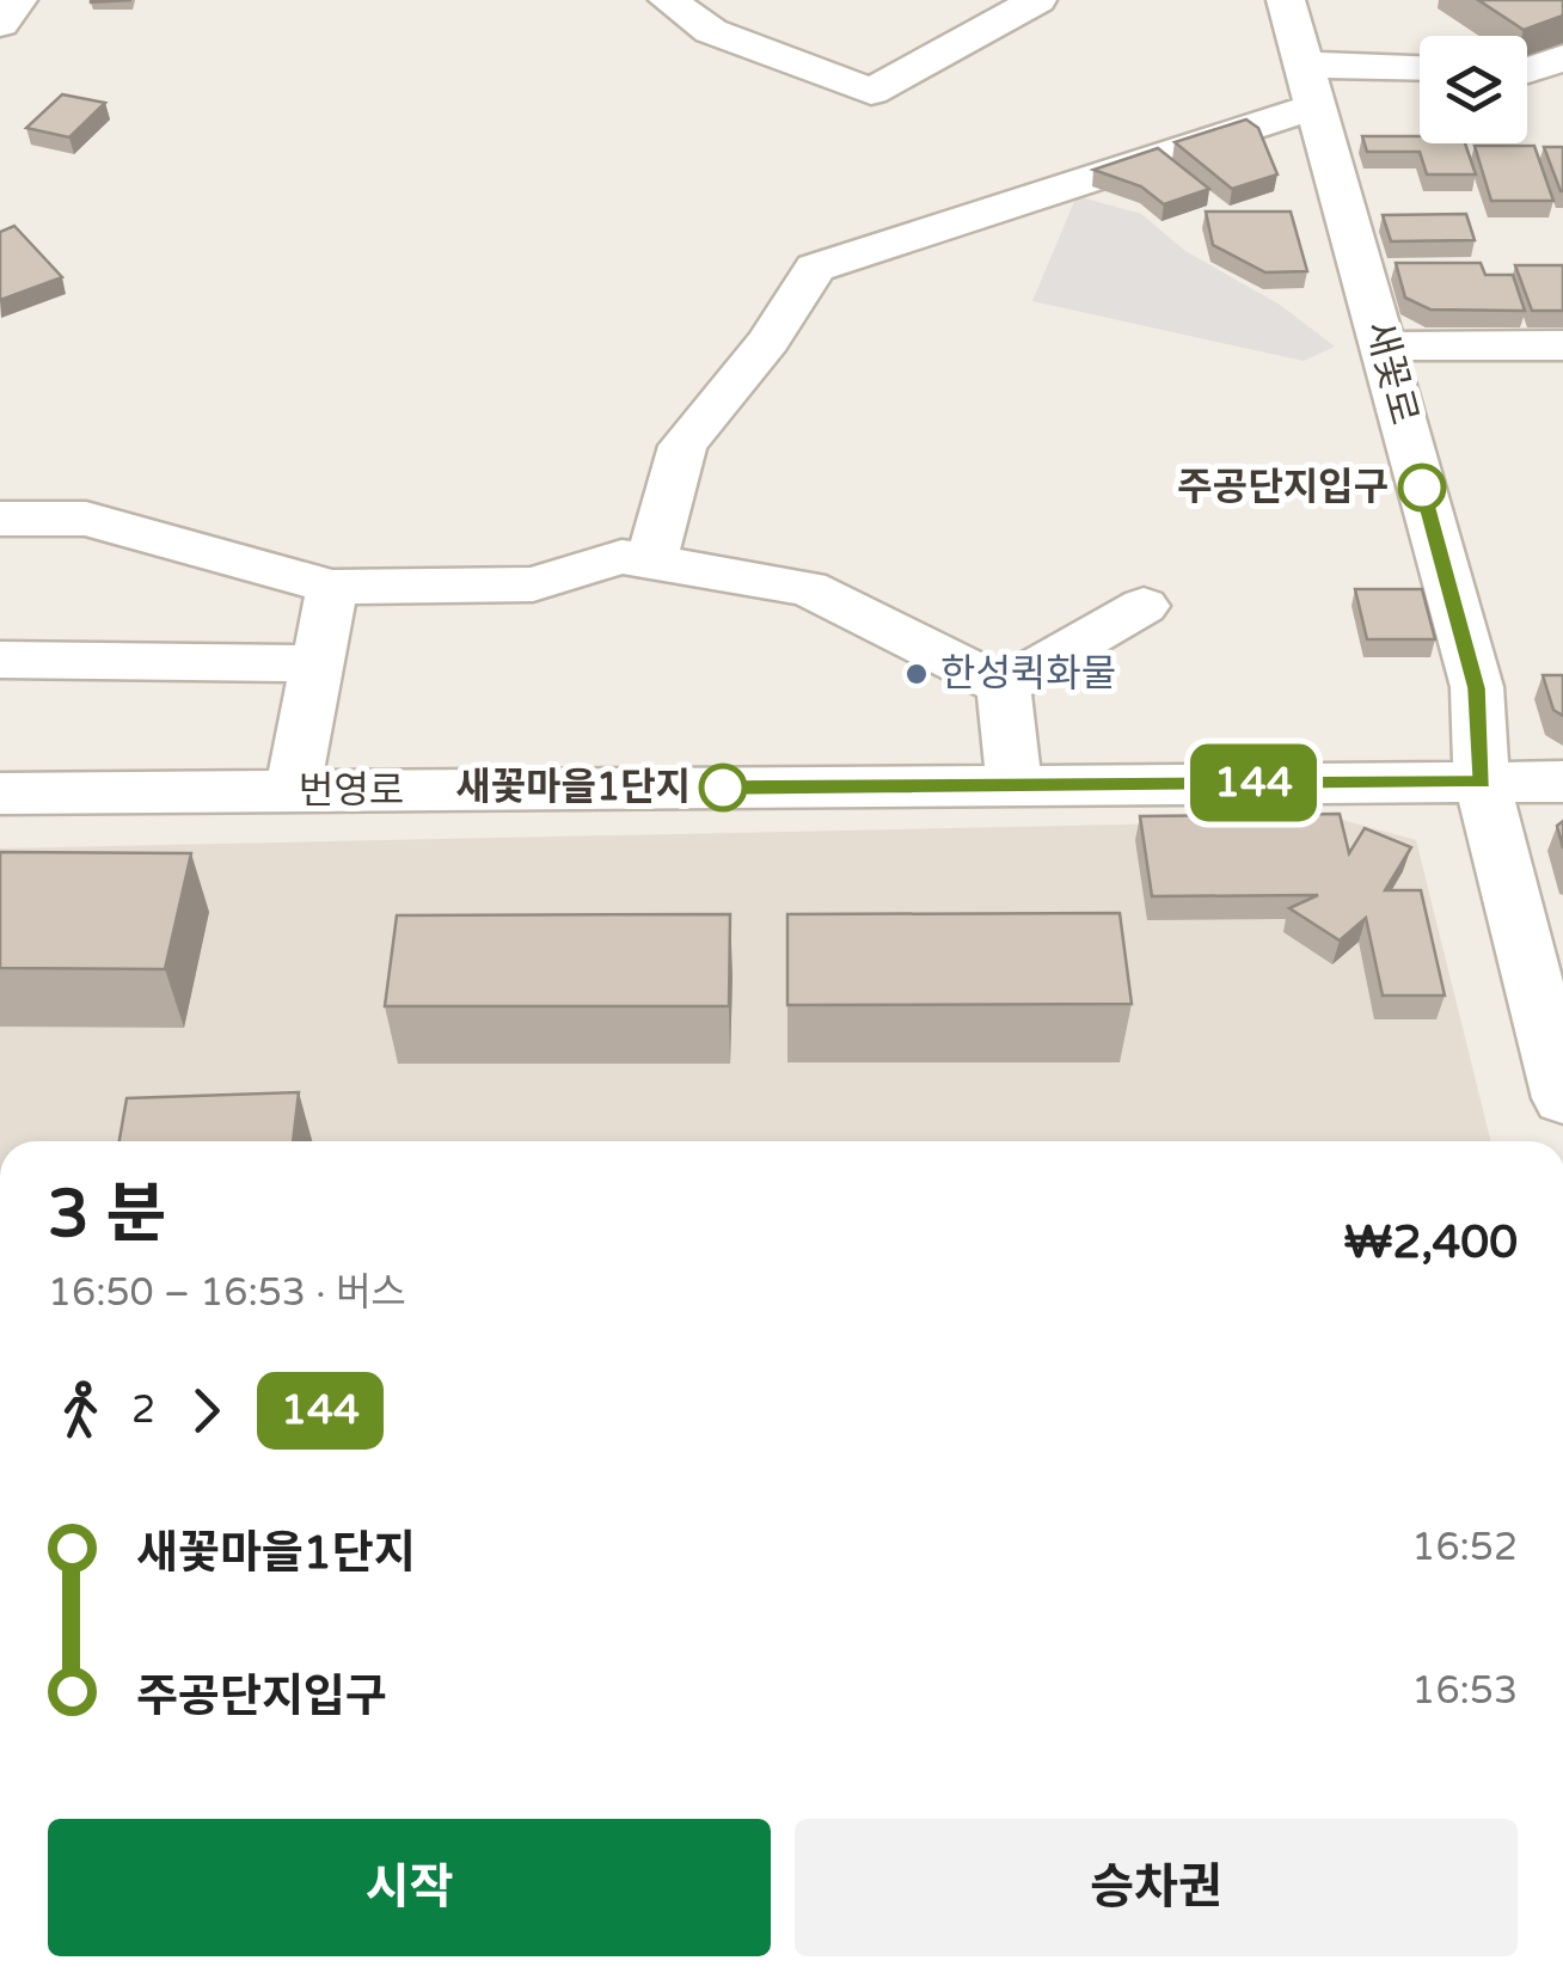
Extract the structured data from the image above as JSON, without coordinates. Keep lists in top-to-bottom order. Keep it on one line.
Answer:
{"streets":{"street":["새꽃로","번영로"]},"crossings":[["새꽃로","번영로"]],"places":["주공단지입구","한성퀵화물","새꽃마을1단지"],"lines":["bus line 144"],"page":{"on_map":"144","heading":["3 분","16:50 – 16:53 · 버스","₩2,400"],"legs":["2","144"],"list":[{"name":"새꽃마을1단지","value":"16:52"},{"name":"주공단지입구","value":"16:53"}],"buttons":["시작","승차권"]}}
